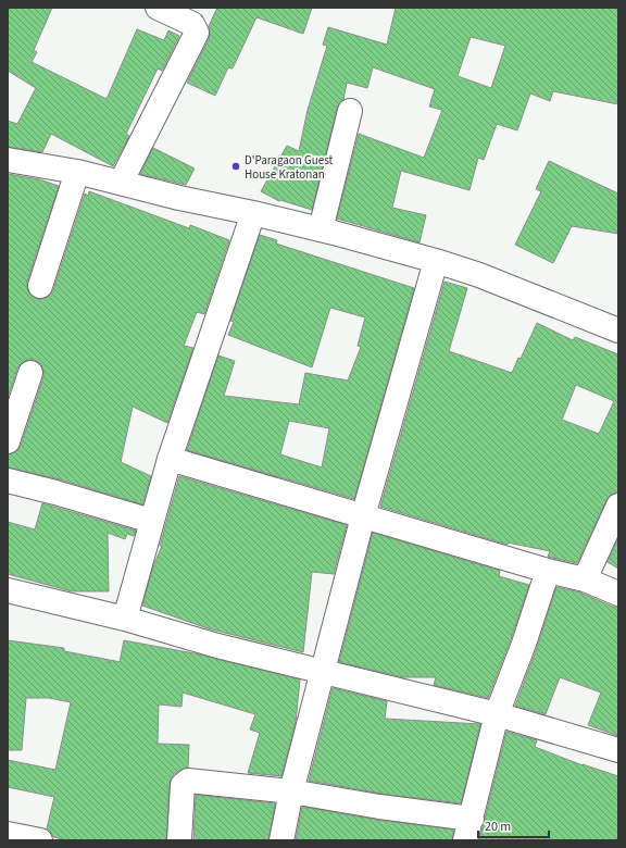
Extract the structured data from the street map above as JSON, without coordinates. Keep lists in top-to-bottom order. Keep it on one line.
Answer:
{"places":["D'Paragaon Guest House Kratonan"],"scale_bar":"20 m"}
